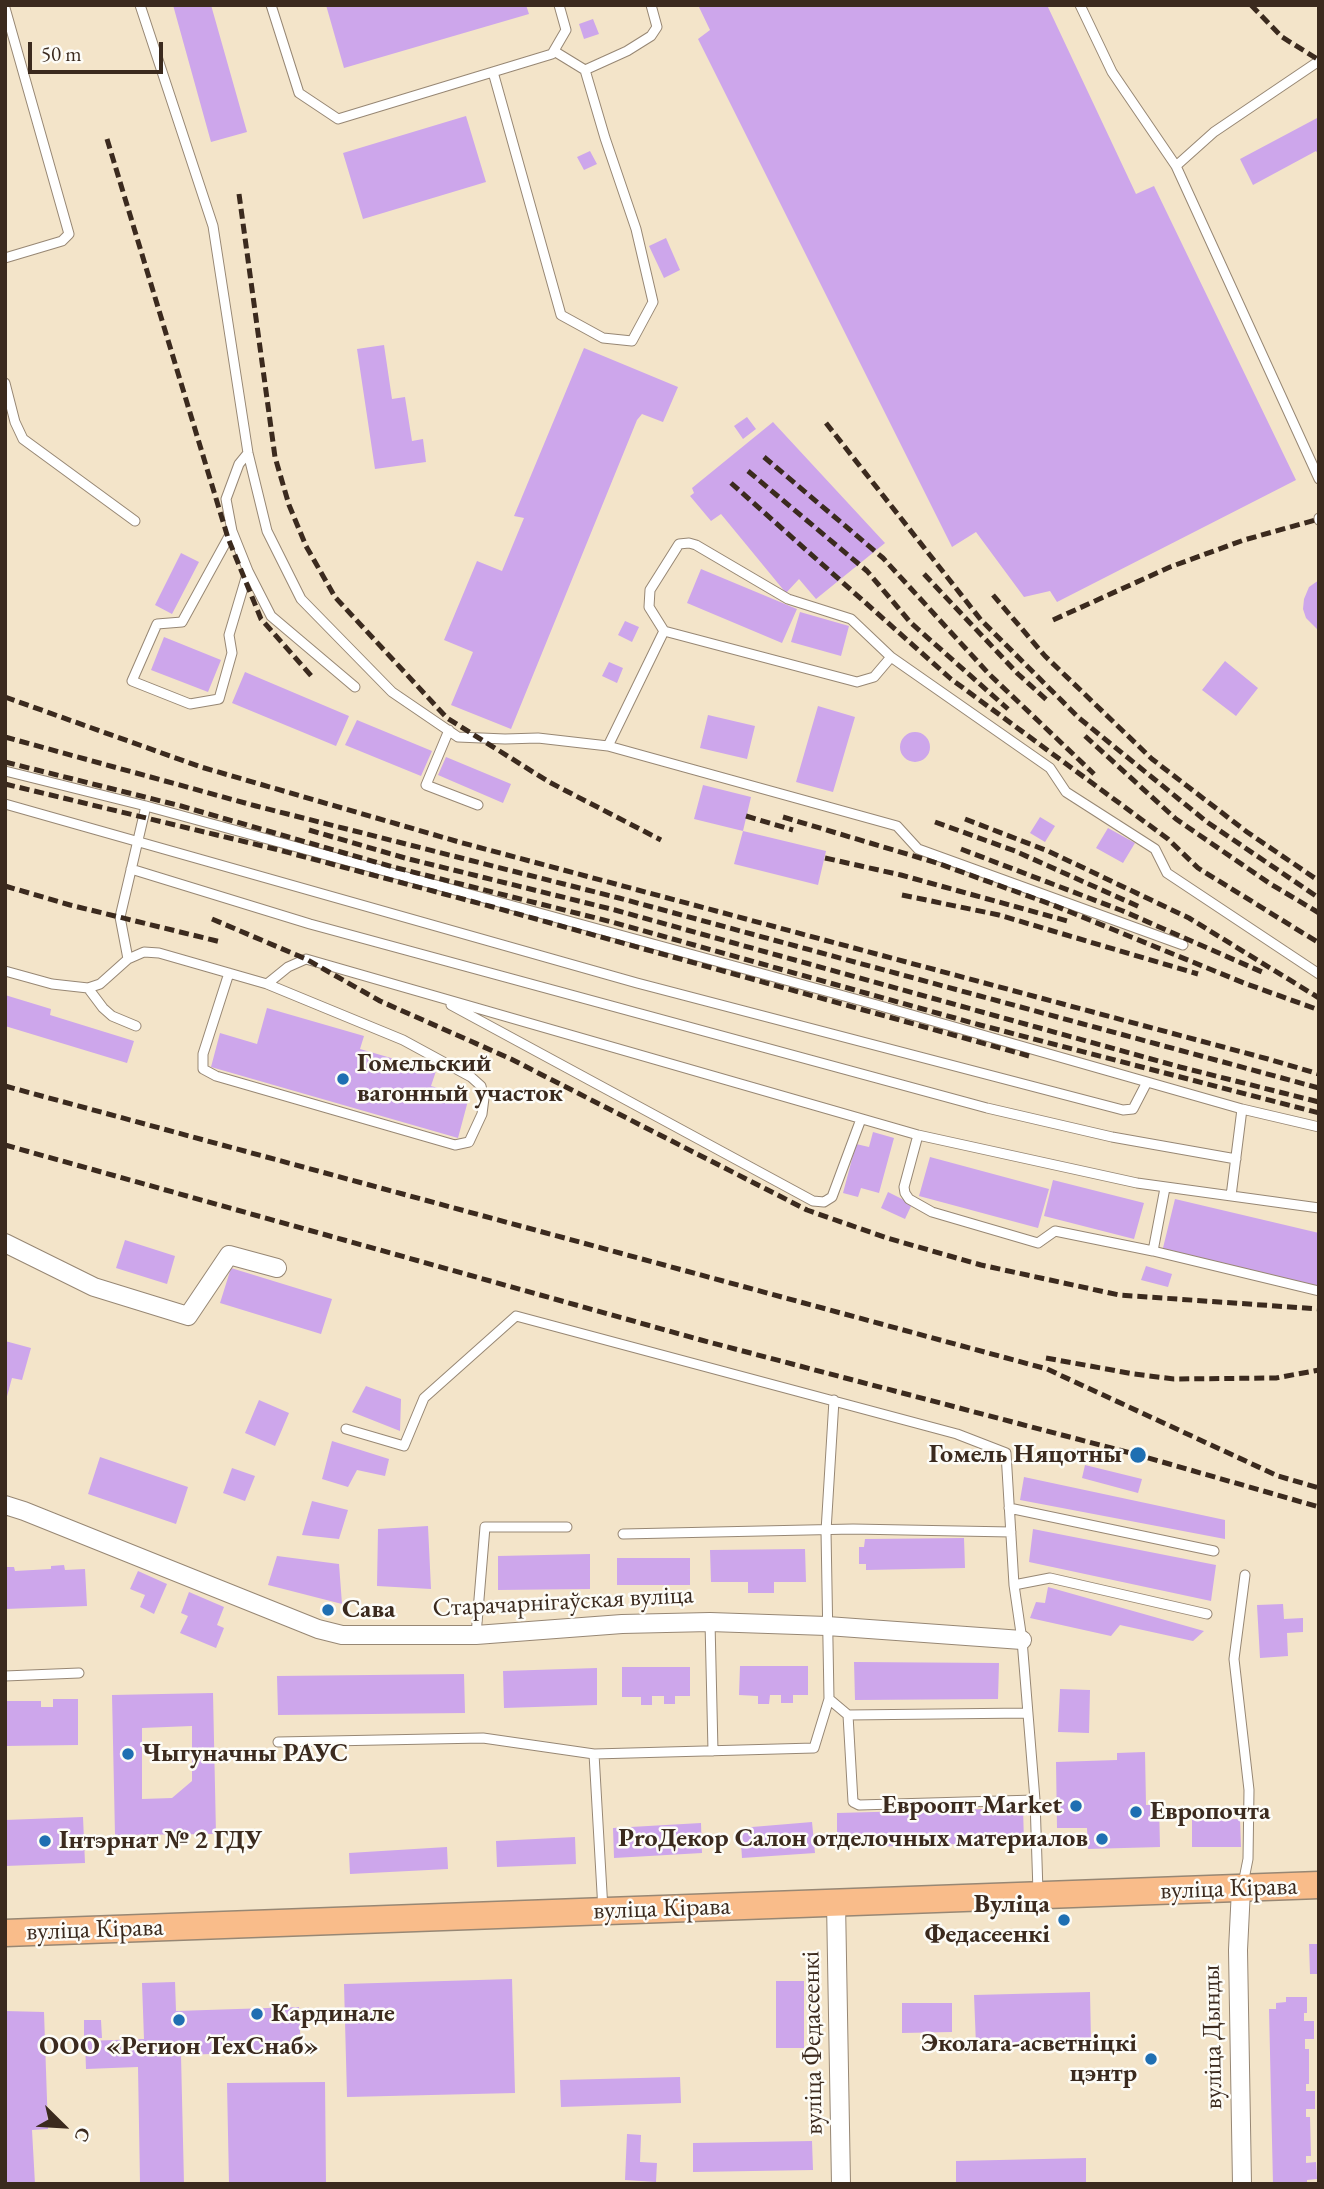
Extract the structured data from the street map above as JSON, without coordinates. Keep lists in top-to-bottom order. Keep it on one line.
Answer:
{"streets":{"main road":["вуліца Кірава"],"street":["Старачарнігаўская вуліца","вуліца Дынды","вуліца Федасеенкі"]},"crossings":[["вуліца Кірава","вуліца Дынды"],["вуліца Кірава","вуліца Федасеенкі"]],"places":["Гомельский вагонный участок","Гомель Няцотны","Сава","Чыгуначны РАУС","Евроопт Market","Европочта","ProДекор Салон отделочных материалов","Інтэрнат № 2 ГДУ","Вуліца Федасеенкі","Кардинале","ООО «Регион ТехСнаб»","Эколага-асветніцкі цэнтр"],"scale_bar":"50 m","north":"bottom right"}
